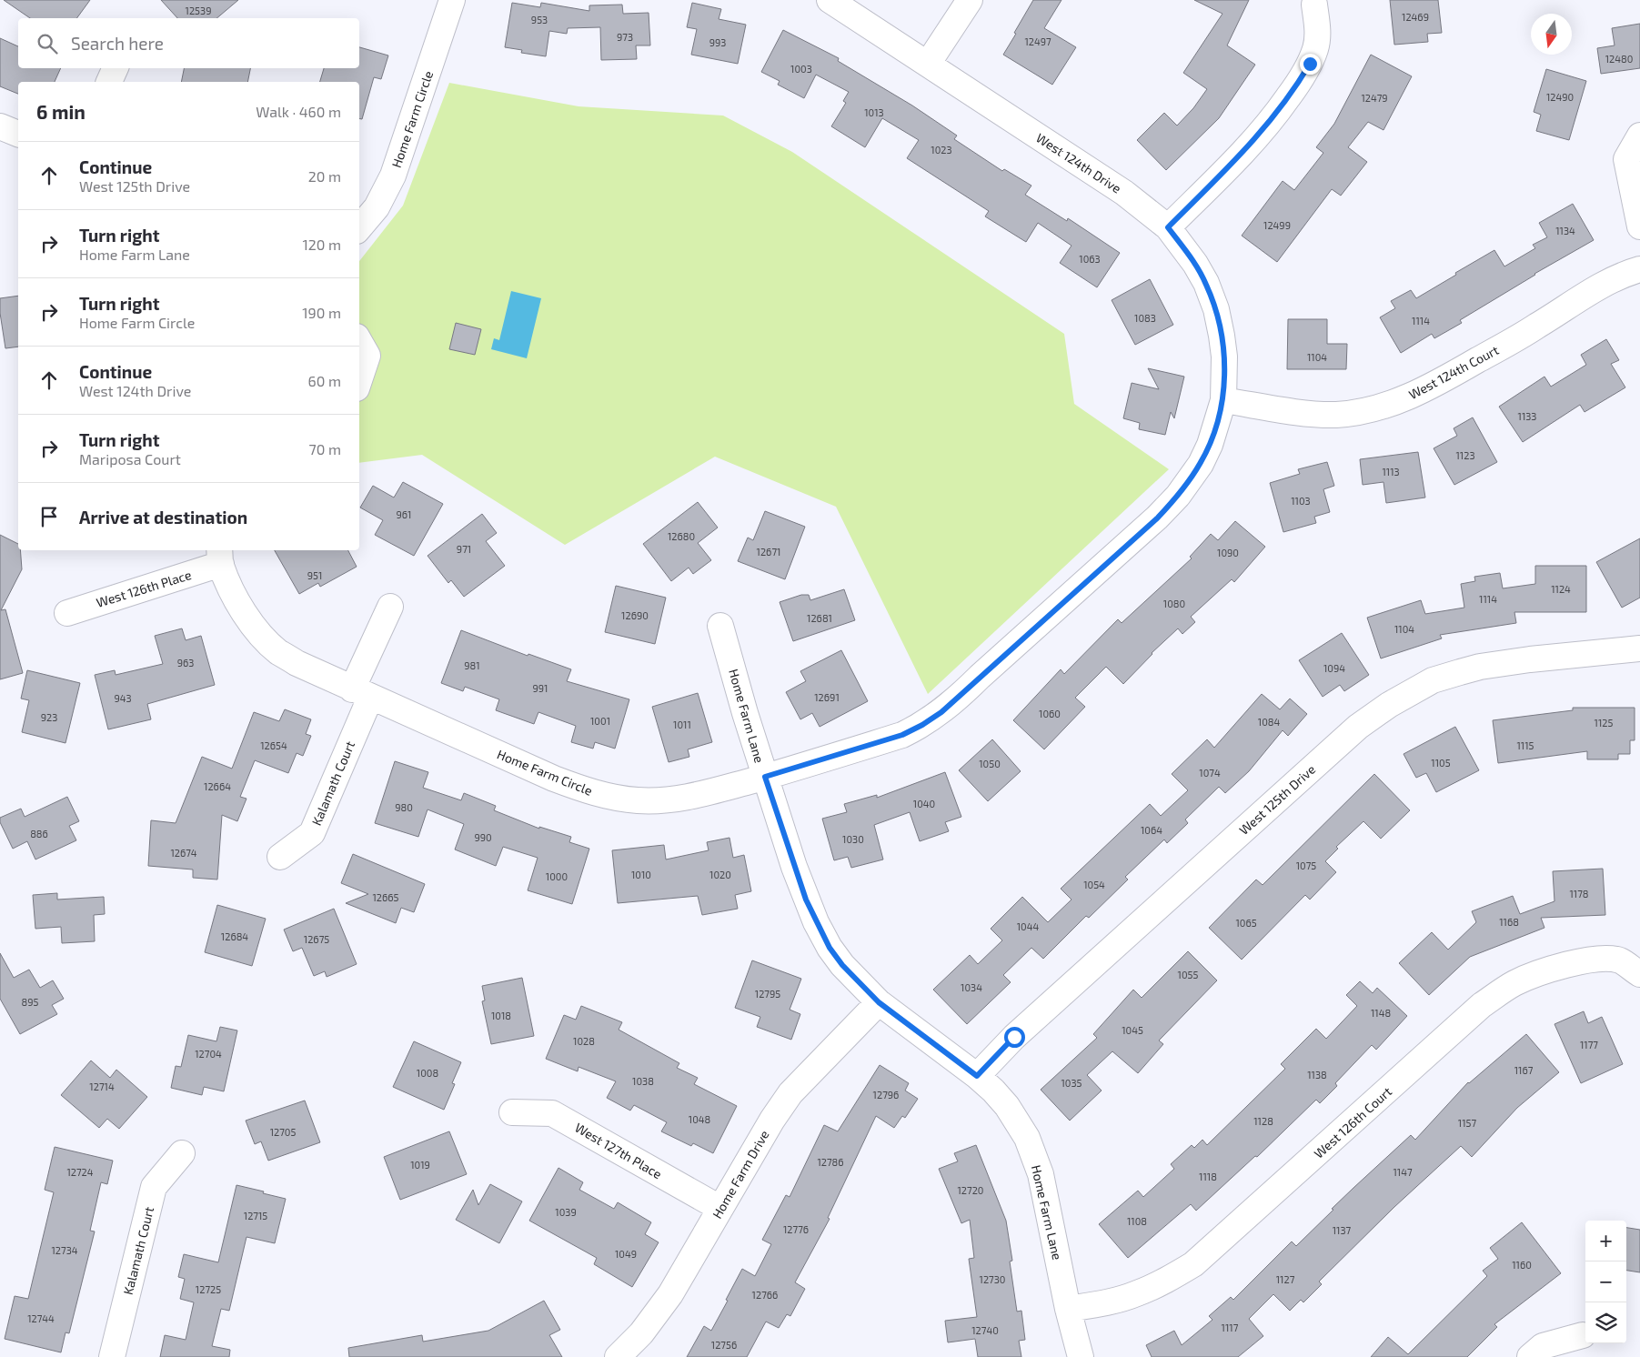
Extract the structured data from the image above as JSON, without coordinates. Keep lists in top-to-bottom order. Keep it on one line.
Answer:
{"streets":{"street":["Home Farm Circle","West 124th Drive","West 124th Court","West 126th Place","Home Farm Lane","Kalamath Court","West 125th Drive","West 126th Court","West 127th Place","Home Farm Drive"]},"crossings":[["Home Farm Circle","West 124th Drive"],["Home Farm Circle","West 124th Court"],["Home Farm Circle","West 126th Place"],["Home Farm Circle","Home Farm Lane"],["Home Farm Circle","Kalamath Court"],["West 124th Drive","West 124th Court"],["Home Farm Lane","West 125th Drive"],["Home Farm Lane","West 126th Court"],["Home Farm Lane","Home Farm Drive"],["West 127th Place","Home Farm Drive"]],"house_numbers":["12539","12469","953","973","12497","993","12480","1003","12490","12479","1013","1023","12499","1134","1063","1083","1114","1104","1133","1123","1113","1103","961","12680","971","12671","1090","951","1124","1114","1080","12690","12681","1104","963","981","1094","991","12691","943","1060","923","1001","1084","1125","1011","12654","1115","1105","1050","1074","12664","1040","980","1064","886","990","1030","12674","1075","1010","1020","1000","1054","1178","12665","1168","1065","1044","12684","12675","1055","1034","12795","895","1148","1018","1045","1028","1177","12704","1167","1008","1138","1038","1035","12714","12796","1048","1128","1157","12705","12786","1019","12724","1147","1118","12720","1039","12715","1108","12776","1137","12734","1049","1160","12730","1127","12725","12766","12744","1117","12740","12756"],"north":"bottom","page":{"search":"Search here","heading":["6 min","Walk · 460 m"],"list":[["Continue","West 125th Drive","20 m"],["Turn right","Home Farm Lane","120 m"],["Turn right","Home Farm Circle","190 m"],["Continue","West 124th Drive","60 m"],["Turn right","Mariposa Court","70 m"],"Arrive at destination"],"map_buttons":["+","−"]}}
